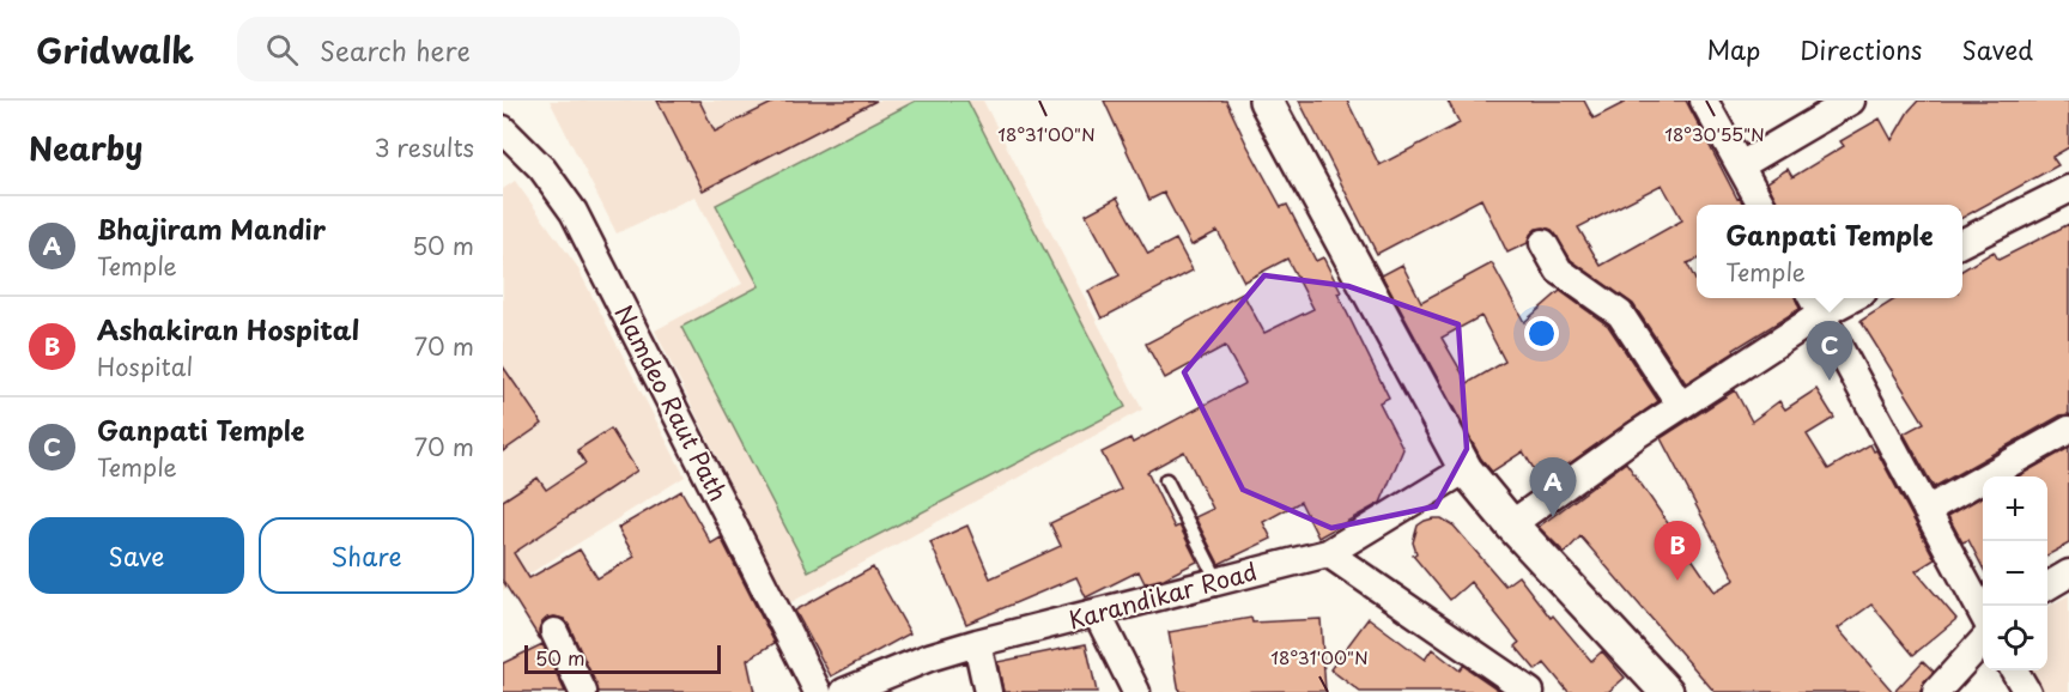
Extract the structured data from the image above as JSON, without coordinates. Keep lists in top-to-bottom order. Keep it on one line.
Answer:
{"streets":{"street":["Namdeo Raut Path","Karandikar Road"]},"scale_bar":"50 m","page":{"header":"Gridwalk","search":"Search here","nav":["Map","Directions","Saved"],"heading":["Nearby","3 results"],"list":[{"mark":"A","name":"Bhajiram Mandir","note":"Temple","value":"50 m"},{"mark":"B","name":"Ashakiran Hospital","note":"Hospital","value":"70 m"},{"mark":"C","name":"Ganpati Temple","note":"Temple","value":"70 m"}],"popup":["Ganpati Temple","Temple"],"pins":["C","A","B"],"map_buttons":["+","−"],"buttons":["Save","Share"],"scale":"50 m"},"coordinates":["18°31'00\"N","18°30'55\"N"]}
